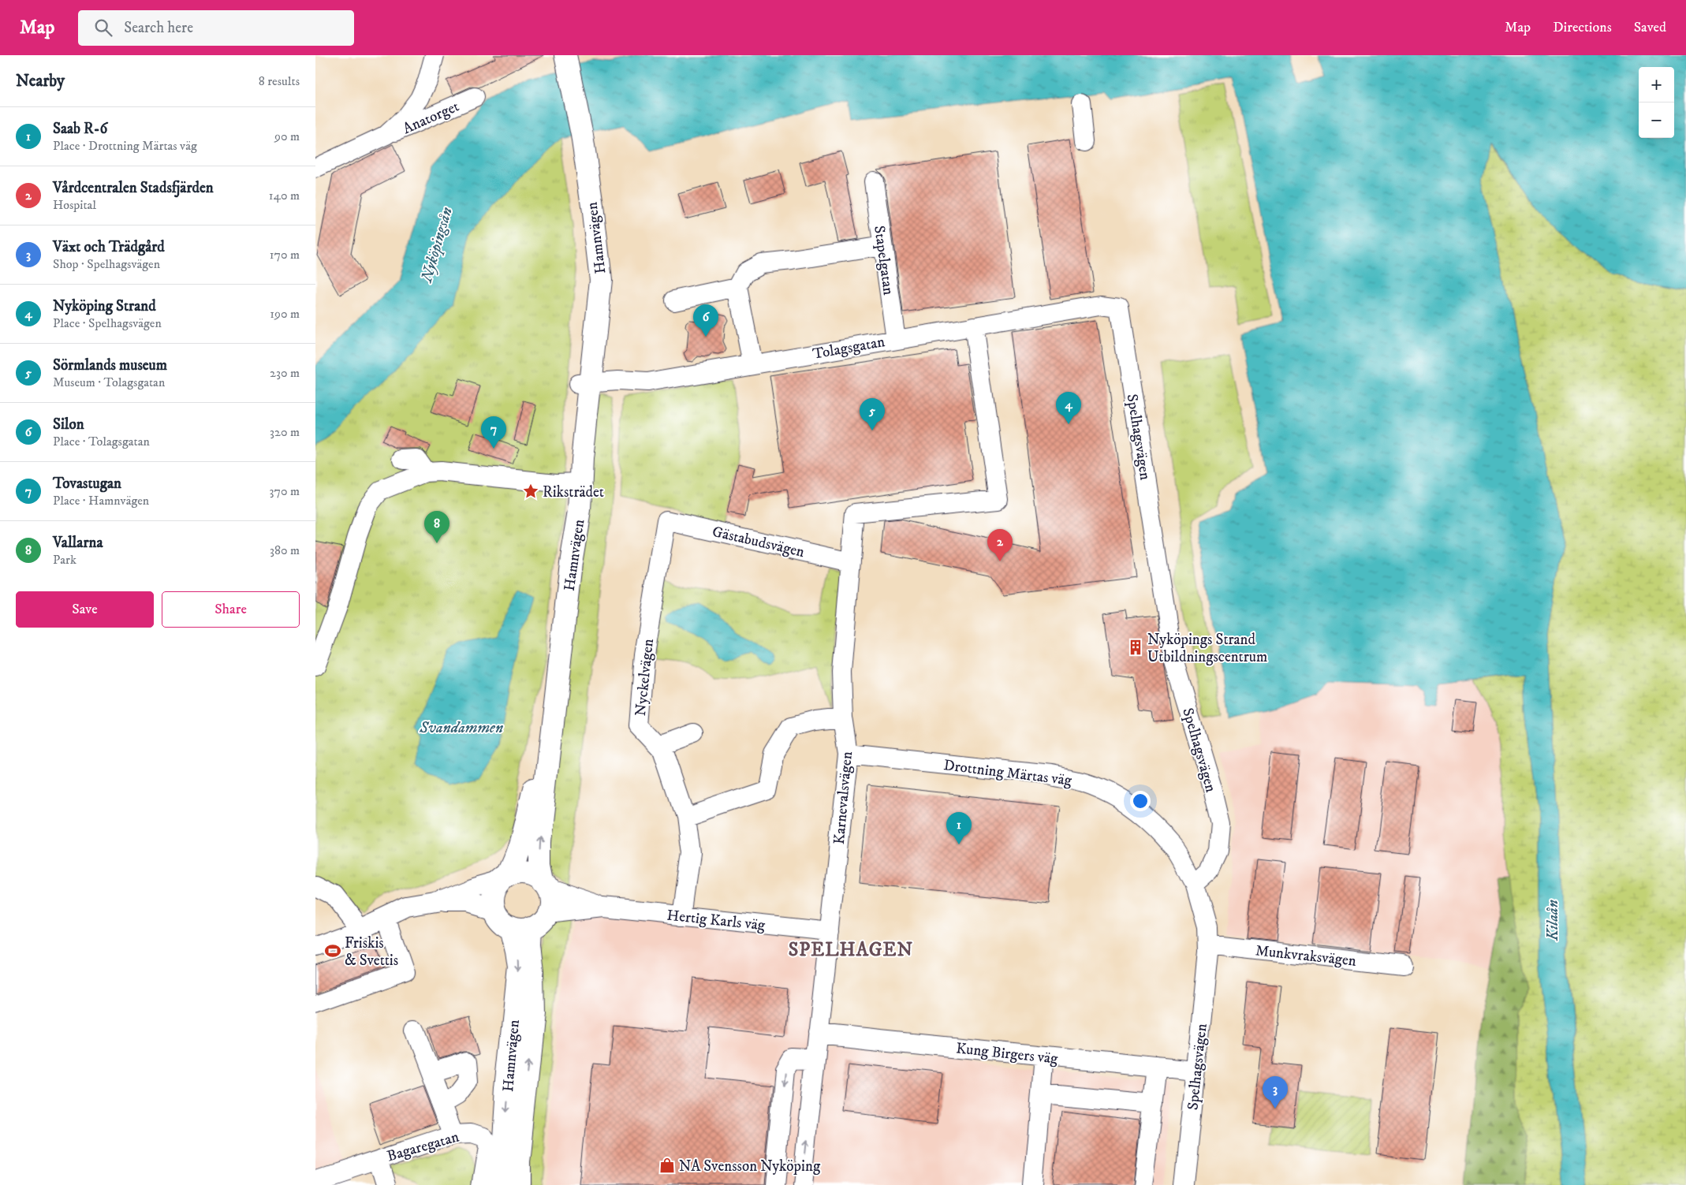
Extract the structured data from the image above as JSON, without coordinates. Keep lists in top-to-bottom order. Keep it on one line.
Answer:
{"streets":{"main road":["Hamnvägen"],"street":["Anatorget","Stapelgatan","Tolagsgatan","Spelhagsvägen","Gästabudsvägen","Nyckelvägen","Drottning Märtas väg","Karnevalsvägen","Hertig Karls väg","Munkvraksvägen","Kung Birgers väg","Bagaregatan"]},"crossings":[["Hamnvägen","Tolagsgatan"],["Hamnvägen","Hertig Karls väg"],["Stapelgatan","Tolagsgatan"],["Tolagsgatan","Spelhagsvägen"],["Tolagsgatan","Karnevalsvägen"],["Spelhagsvägen","Drottning Märtas väg"],["Spelhagsvägen","Munkvraksvägen"],["Spelhagsvägen","Kung Birgers väg"],["Gästabudsvägen","Nyckelvägen"],["Gästabudsvägen","Karnevalsvägen"],["Nyckelvägen","Hertig Karls väg"],["Drottning Märtas väg","Karnevalsvägen"],["Karnevalsvägen","Hertig Karls väg"],["Karnevalsvägen","Kung Birgers väg"]],"districts":["SPELHAGEN"],"water":["Nyköpingsån","Svandammen","Kilaån"],"places":{"place":["Riksträdet"],"building":["Nyköpings Strand Utbildningscentrum"],"sports":["Friskis & Svettis"],"shop":["NA Svensson Nyköping"]},"page":{"header":"Map","search":"Search here","nav":["Map","Directions","Saved"],"heading":["Nearby","8 results"],"map_buttons":["+","−"],"list":[{"mark":"1","name":"Saab R-6","note":"Place · Drottning Märtas väg","value":"90 m"},{"mark":"2","name":"Vårdcentralen Stadsfjärden","note":"Hospital","value":"140 m"},{"mark":"3","name":"Växt och Trädgård","note":"Shop · Spelhagsvägen","value":"170 m"},{"mark":"4","name":"Nyköping Strand","note":"Place · Spelhagsvägen","value":"190 m"},{"mark":"5","name":"Sörmlands museum","note":"Museum · Tolagsgatan","value":"230 m"},{"mark":"6","name":"Silon","note":"Place · Tolagsgatan","value":"320 m"},{"mark":"7","name":"Tovastugan","note":"Place · Hamnvägen","value":"370 m"},{"mark":"8","name":"Vallarna","note":"Park","value":"380 m"}],"pins":["6","4","5","7","8","2","1","3"],"buttons":["Save","Share"]}}
